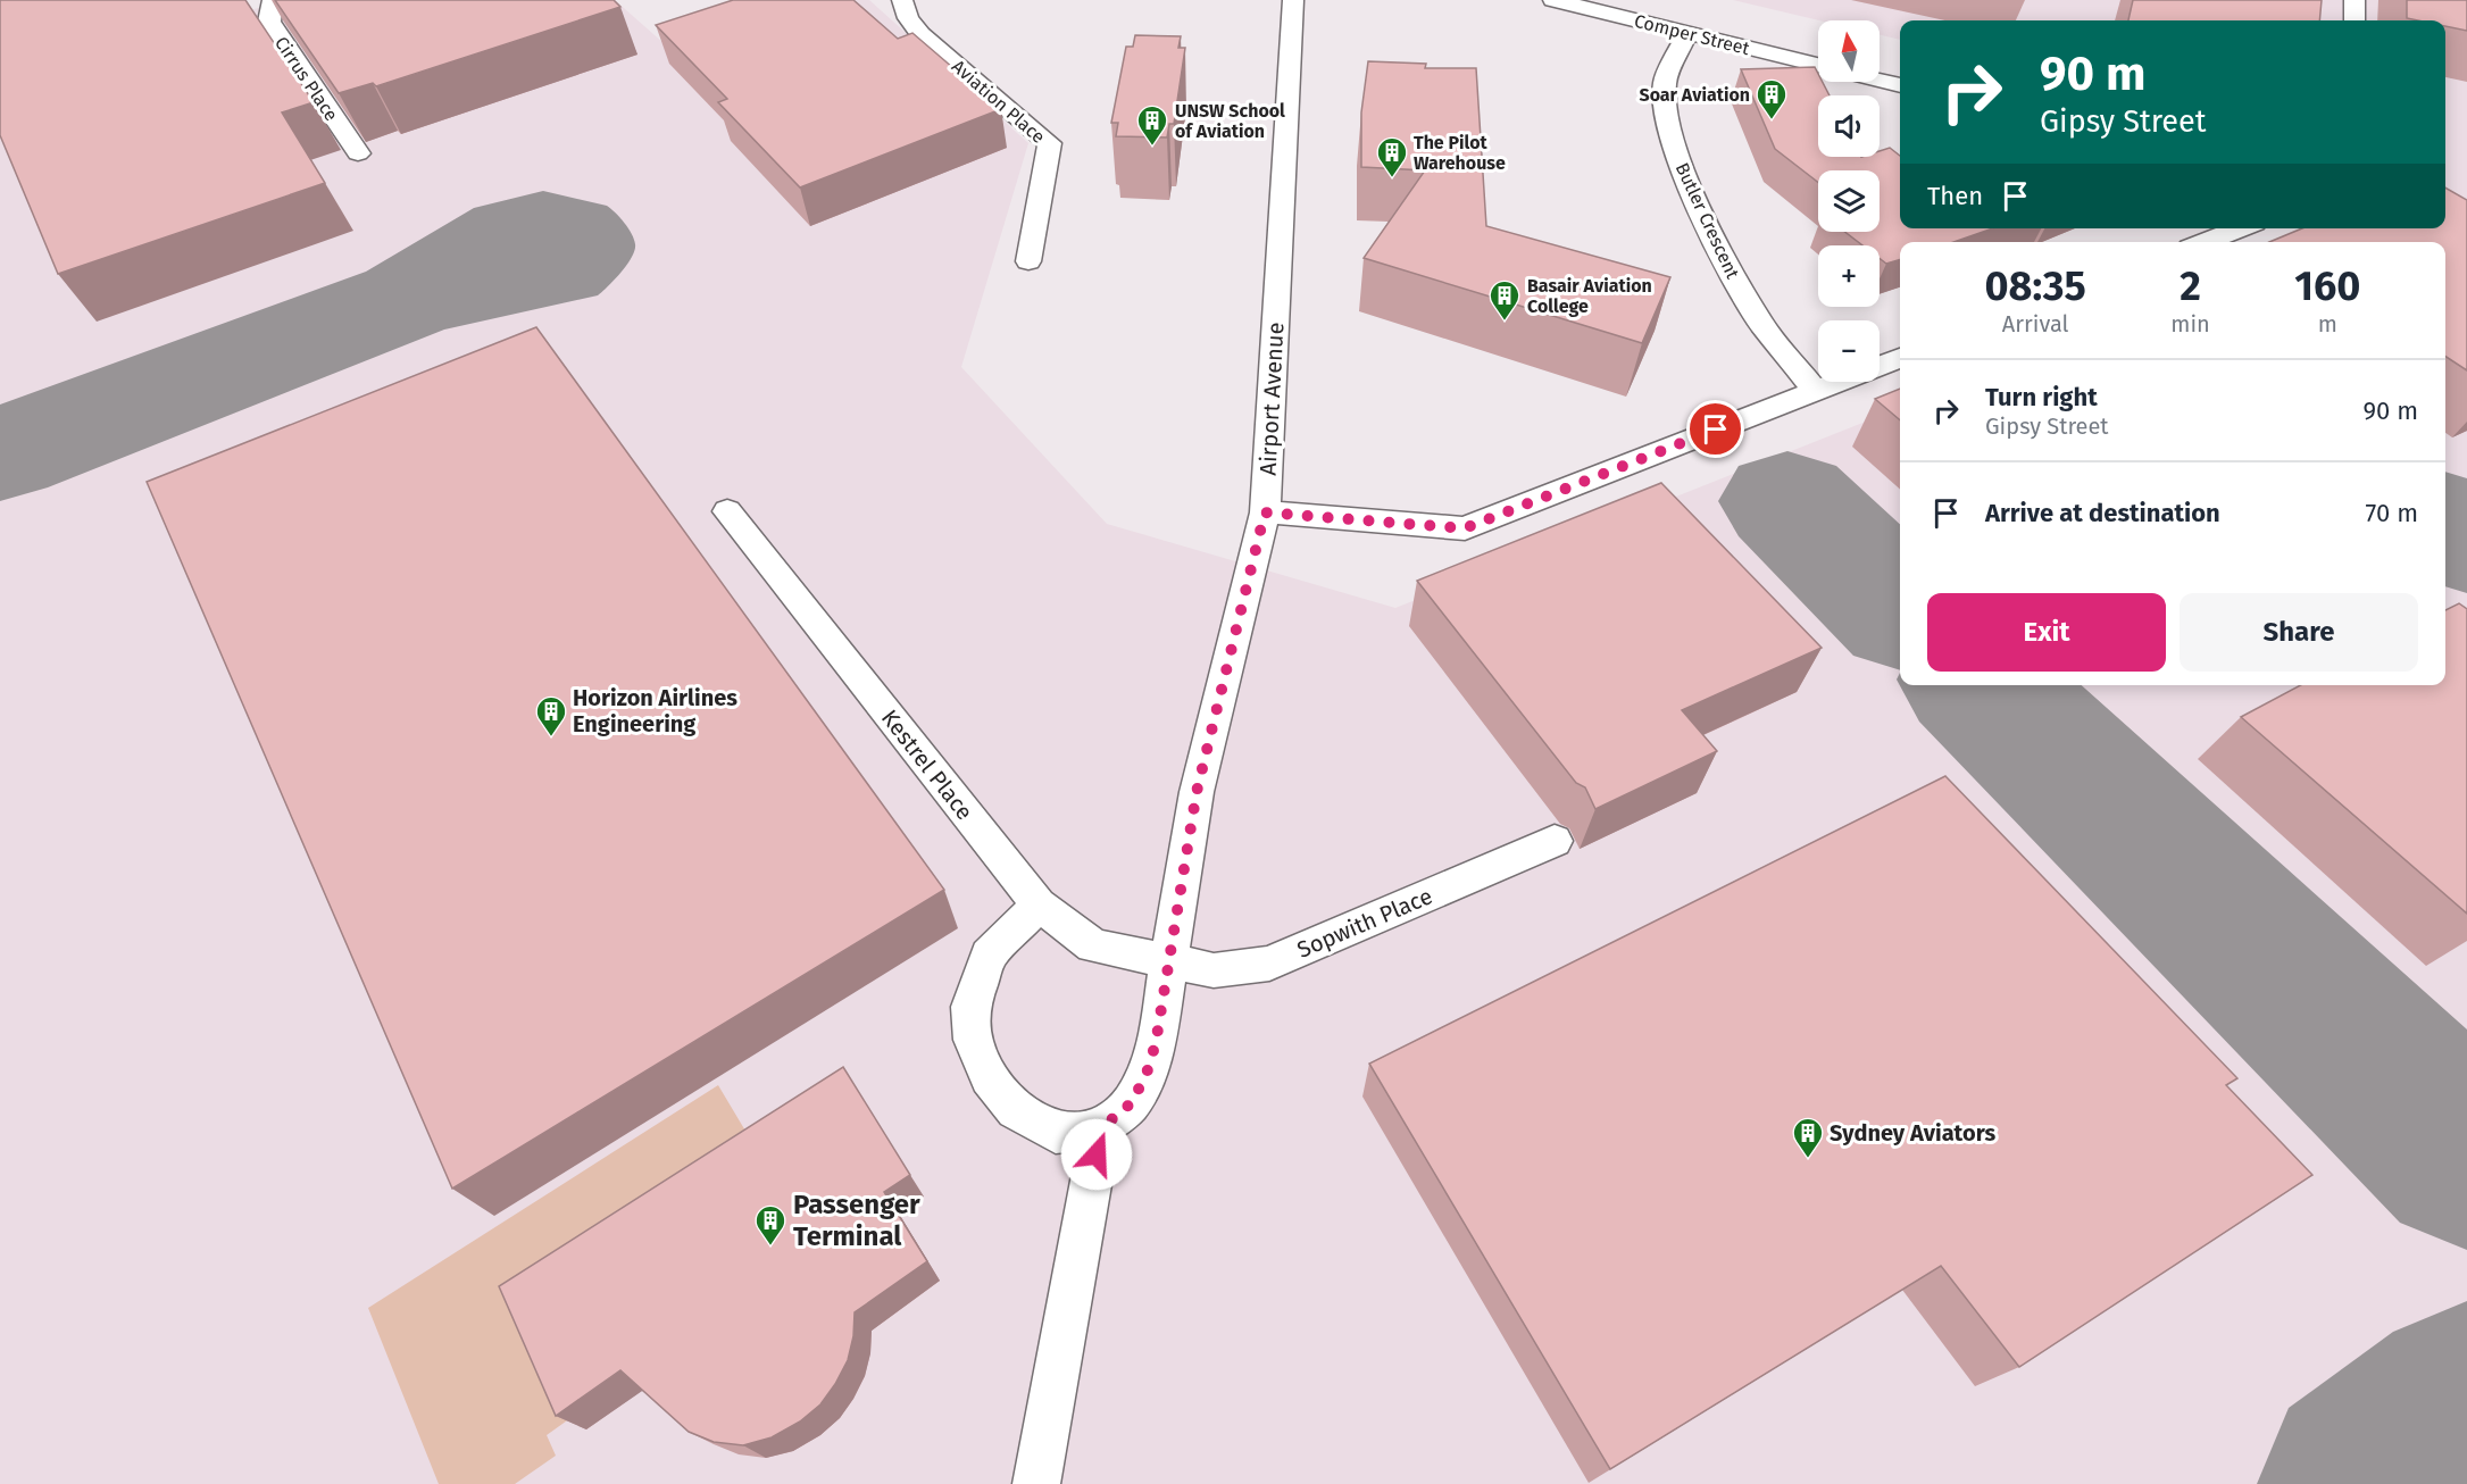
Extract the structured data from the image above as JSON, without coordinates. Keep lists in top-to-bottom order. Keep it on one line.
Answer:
{"streets":{"lane":["Comper Street","Cirrus Place","Aviation Place","Butler Crescent","Airport Avenue","Kestrel Place","Sopwith Place"]},"crossings":[["Comper Street","Butler Crescent"],["Airport Avenue","Kestrel Place"],["Airport Avenue","Sopwith Place"],["Kestrel Place","Sopwith Place"]],"places":{"building":["Soar Aviation","UNSW School of Aviation","The Pilot Warehouse","Basair Aviation College","Horizon Airlines Engineering","Sydney Aviators","Passenger Terminal"]},"north":"top","page":{"map_buttons":["+","−"],"turn":["90 m","Gipsy Street"],"then":"Then","eta":["08:35","Arrival","2","min","160","m"],"list":[{"name":"Turn right","note":"Gipsy Street","value":"90 m"},{"name":"Arrive at destination","value":"70 m"}],"buttons":["Exit","Share"]}}
